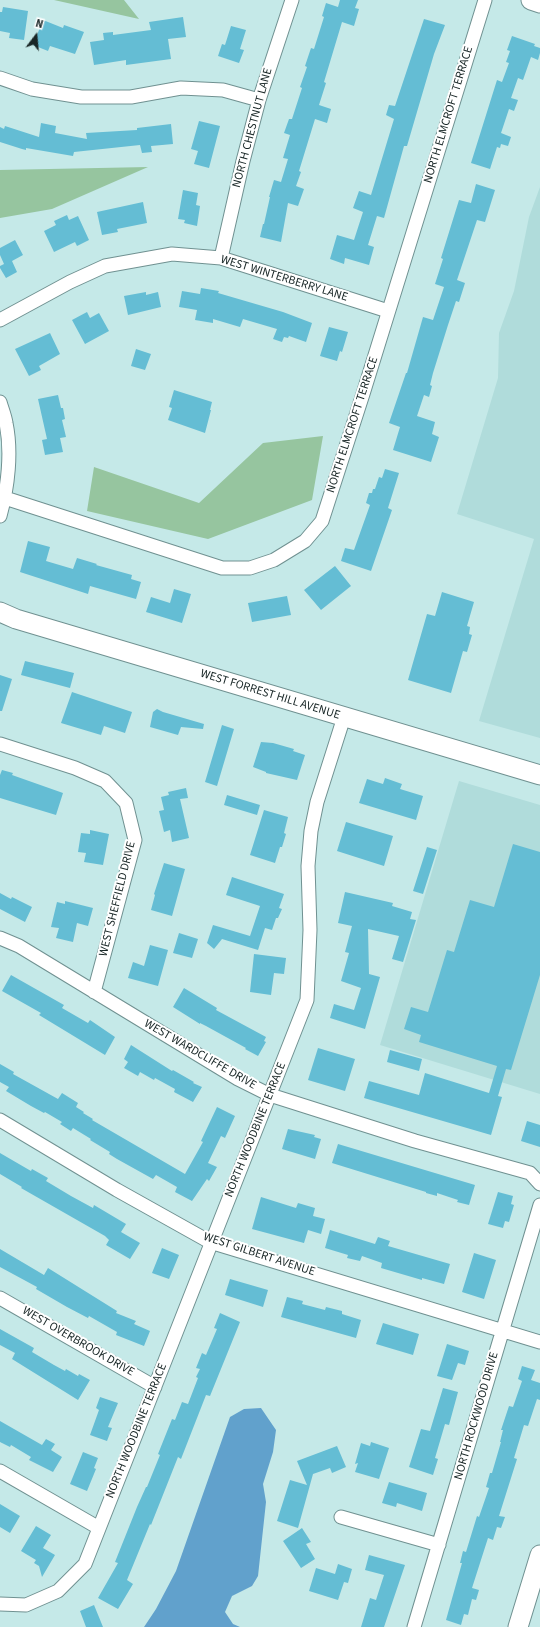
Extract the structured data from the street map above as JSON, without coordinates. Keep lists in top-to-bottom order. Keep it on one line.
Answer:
{"streets":{"street":["NORTH ELMCROFT TERRACE","NORTH CHESTNUT LANE","WEST WINTERBERRY LANE","WEST FORREST HILL AVENUE","WEST SHEFFIELD DRIVE","WEST WARDCLIFFE DRIVE","NORTH WOODBINE TERRACE","WEST GILBERT AVENUE","WEST OVERBROOK DRIVE","NORTH ROCKWOOD DRIVE"]},"crossings":[["NORTH ELMCROFT TERRACE","WEST WINTERBERRY LANE"],["NORTH CHESTNUT LANE","WEST WINTERBERRY LANE"],["WEST FORREST HILL AVENUE","NORTH WOODBINE TERRACE"],["WEST SHEFFIELD DRIVE","WEST WARDCLIFFE DRIVE"],["WEST WARDCLIFFE DRIVE","NORTH WOODBINE TERRACE"],["NORTH WOODBINE TERRACE","WEST GILBERT AVENUE"],["NORTH WOODBINE TERRACE","WEST OVERBROOK DRIVE"],["WEST GILBERT AVENUE","NORTH ROCKWOOD DRIVE"]],"north":"top"}
